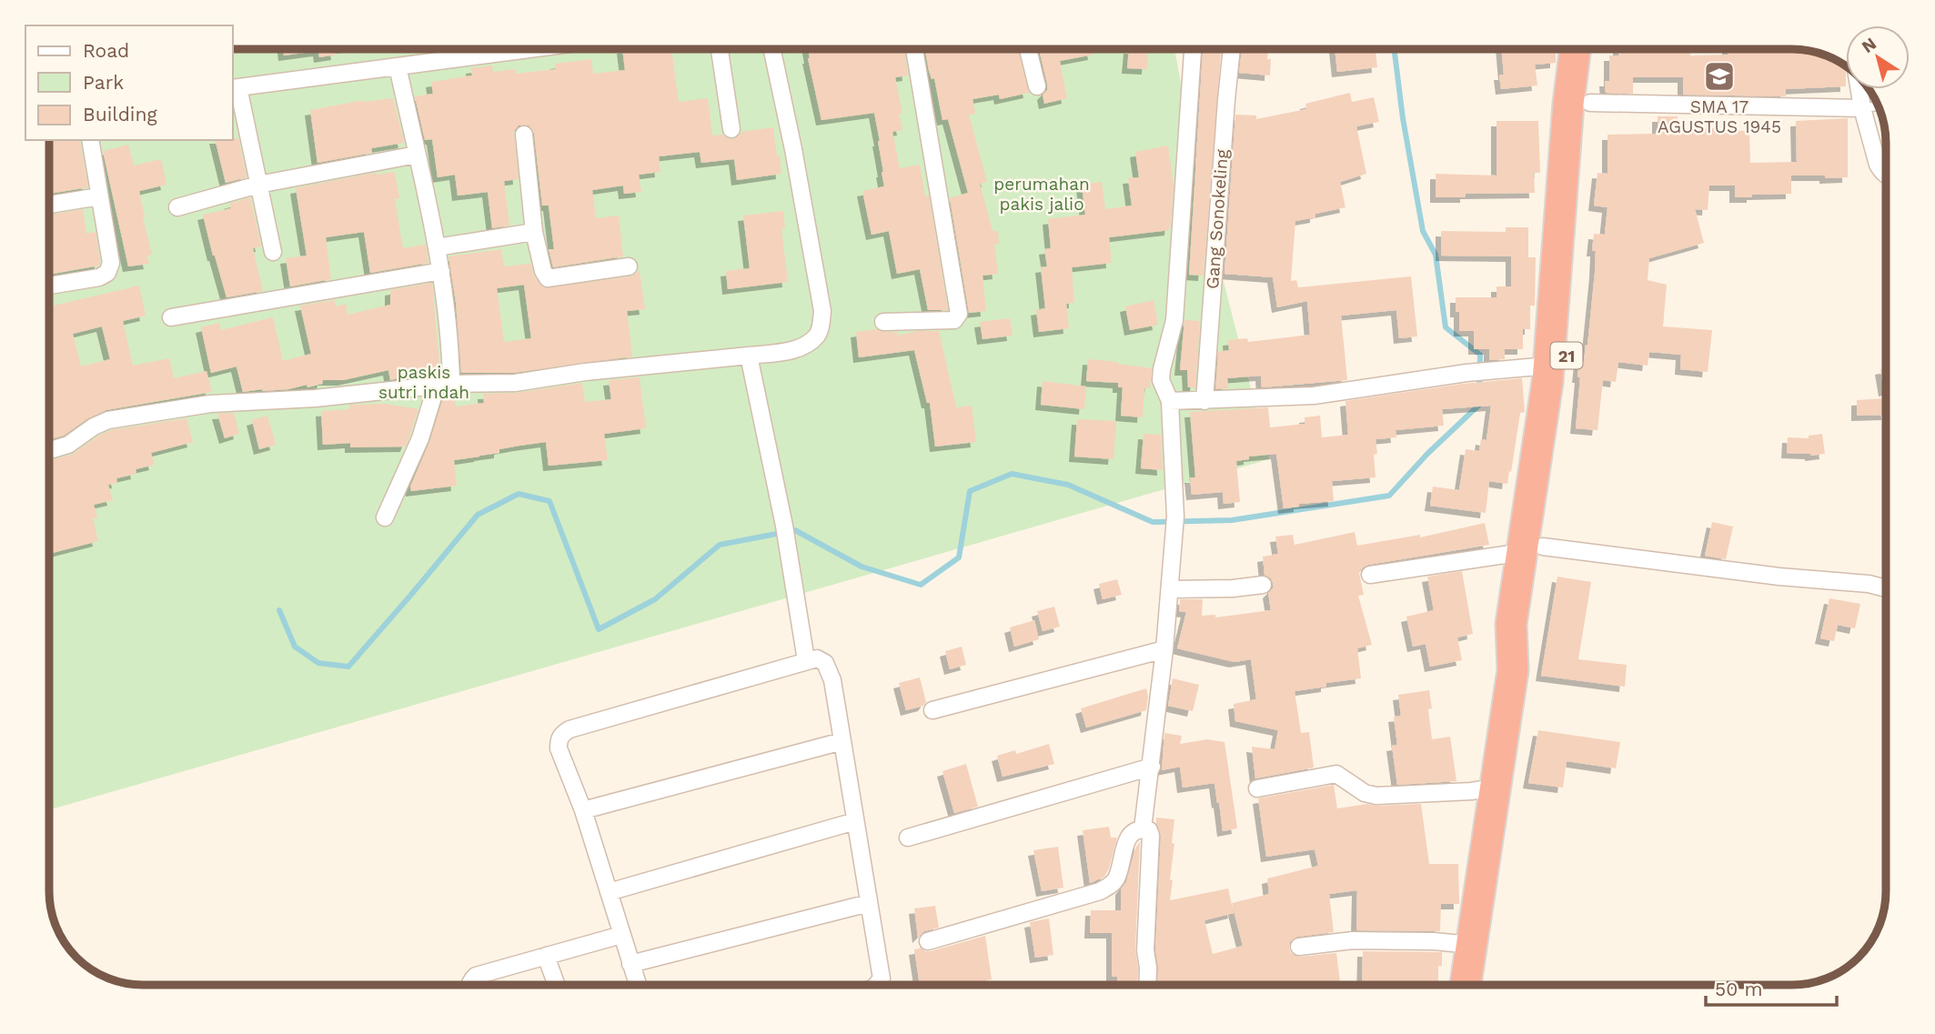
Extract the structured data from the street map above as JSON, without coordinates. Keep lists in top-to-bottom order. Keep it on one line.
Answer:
{"streets":{"highway":["21"],"street":["Gang Sonokeling"]},"parks":["perumahan pakis jalio","paskis sutri indah"],"places":{"school or university":["SMA 17 AGUSTUS 1945"]},"legend":["Road","Park","Building"],"scale_bar":"50 m","north":"top left"}
